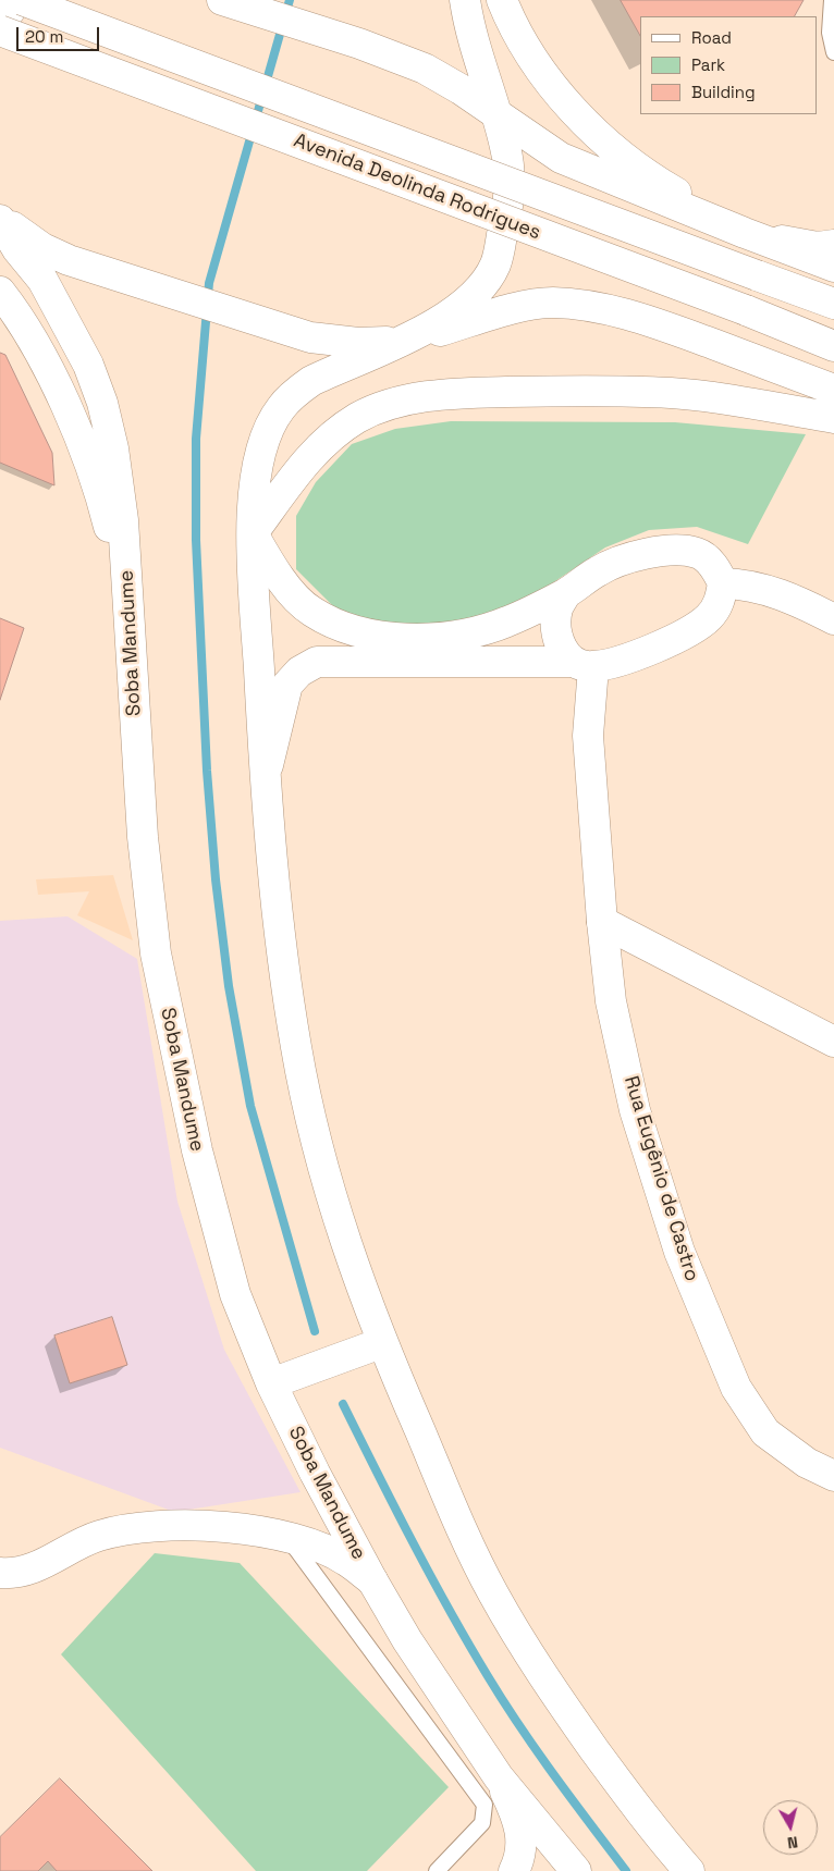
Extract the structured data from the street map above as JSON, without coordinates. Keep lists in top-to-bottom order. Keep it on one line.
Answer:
{"streets":{"main road":["Avenida Deolinda Rodrigues","Soba Mandume","Rua Eugênio de Castro"]},"legend":["Road","Park","Building"],"scale_bar":"20 m","north":"bottom"}
